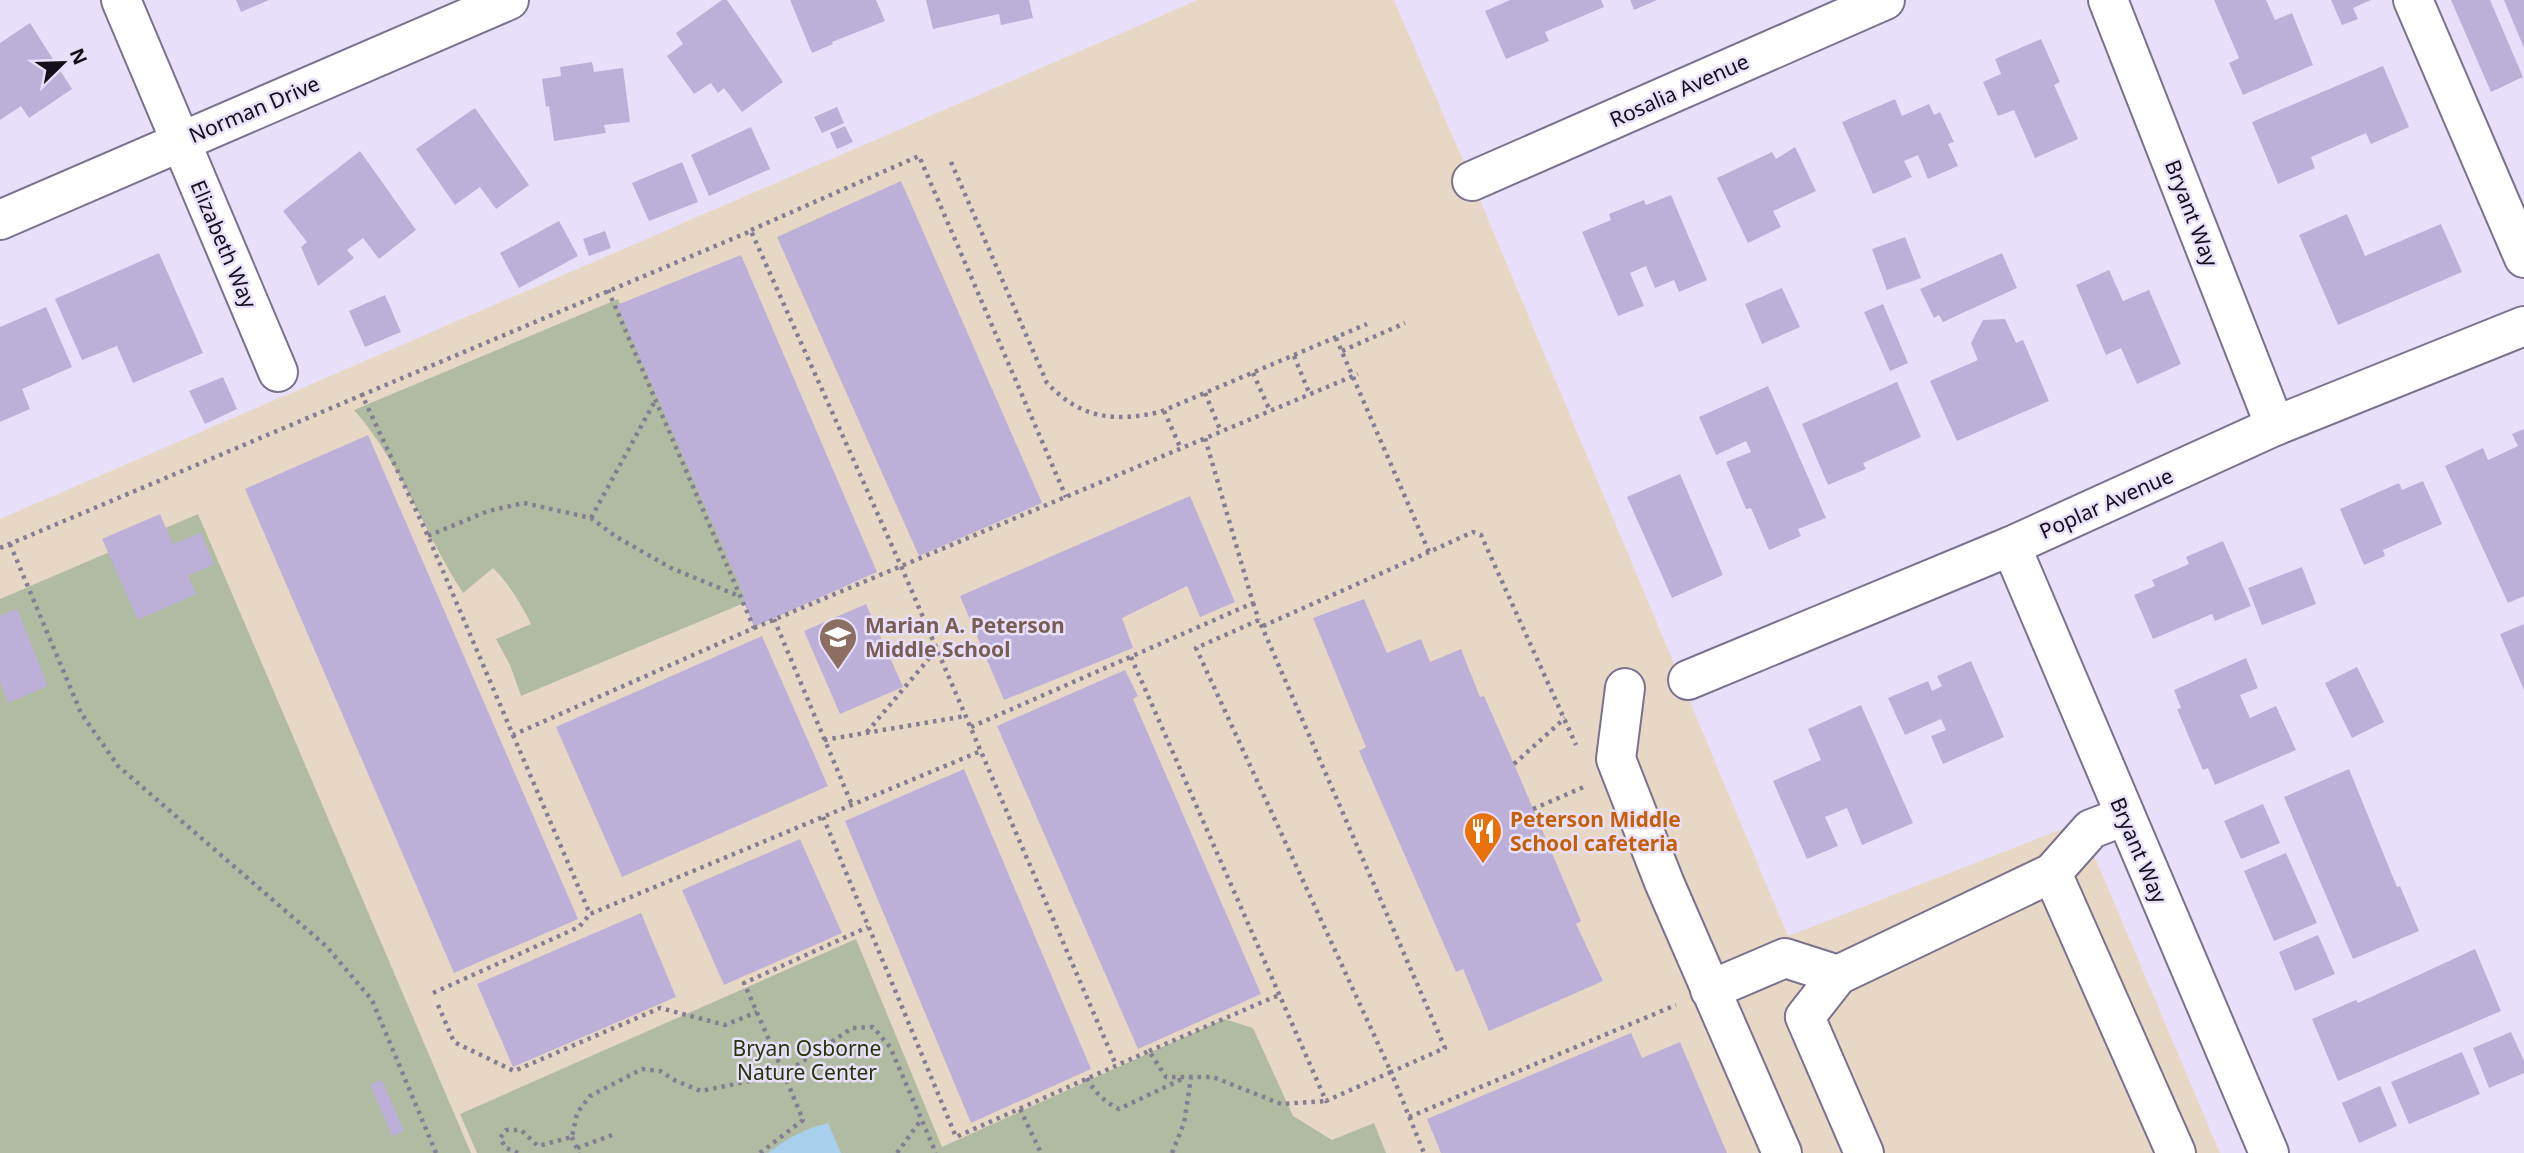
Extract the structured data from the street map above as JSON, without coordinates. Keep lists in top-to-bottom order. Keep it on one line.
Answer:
{"streets":{"street":["Rosalia Avenue","Norman Drive","Bryant Way","Elizabeth Way","Poplar Avenue"]},"crossings":[["Norman Drive","Elizabeth Way"],["Bryant Way","Poplar Avenue"]],"parks":["Bryan Osborne Nature Center"],"places":{"school or university":["Marian A. Peterson Middle School"],"restaurant":["Peterson Middle School cafeteria"]},"north":"top right"}
